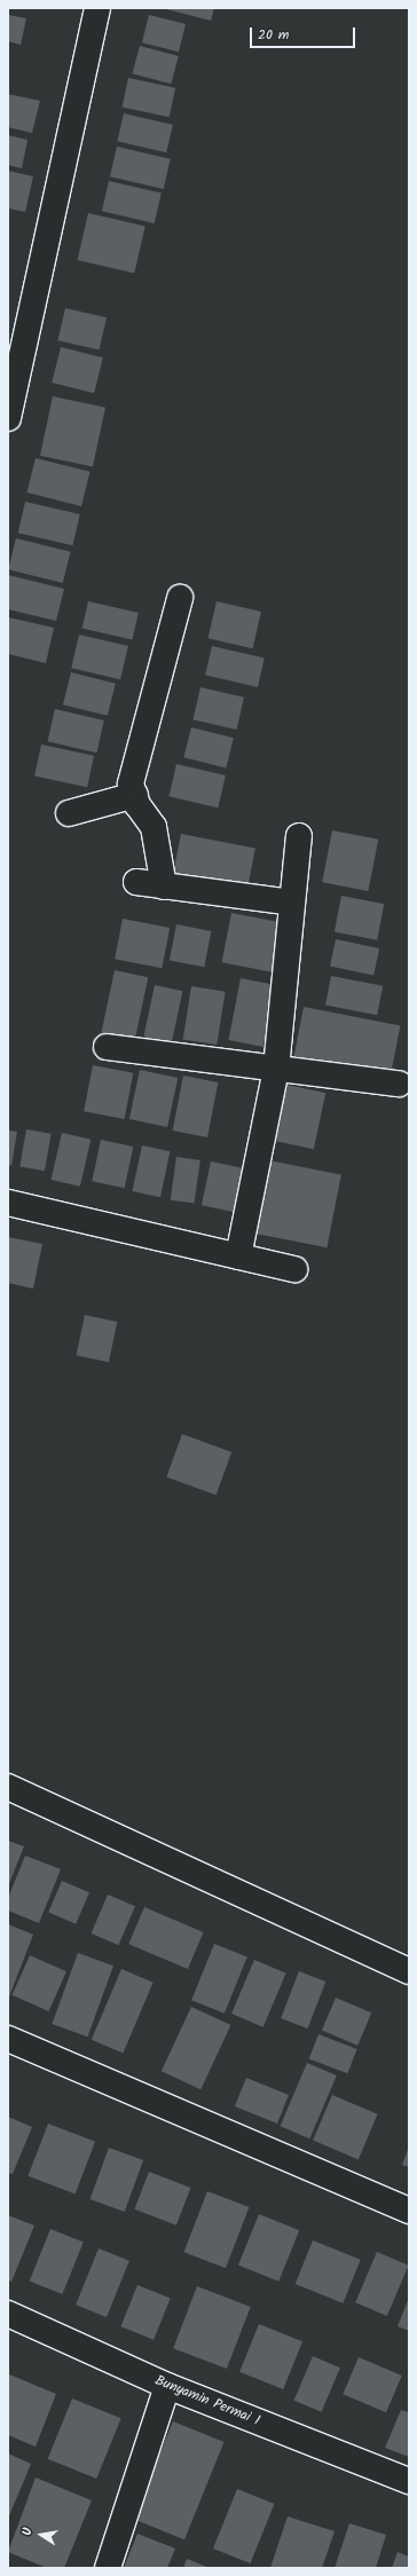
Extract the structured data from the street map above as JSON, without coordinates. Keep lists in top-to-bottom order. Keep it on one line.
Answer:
{"streets":{"street":["Bunyamin Permai 1"]},"scale_bar":"20 m","north":"left"}
